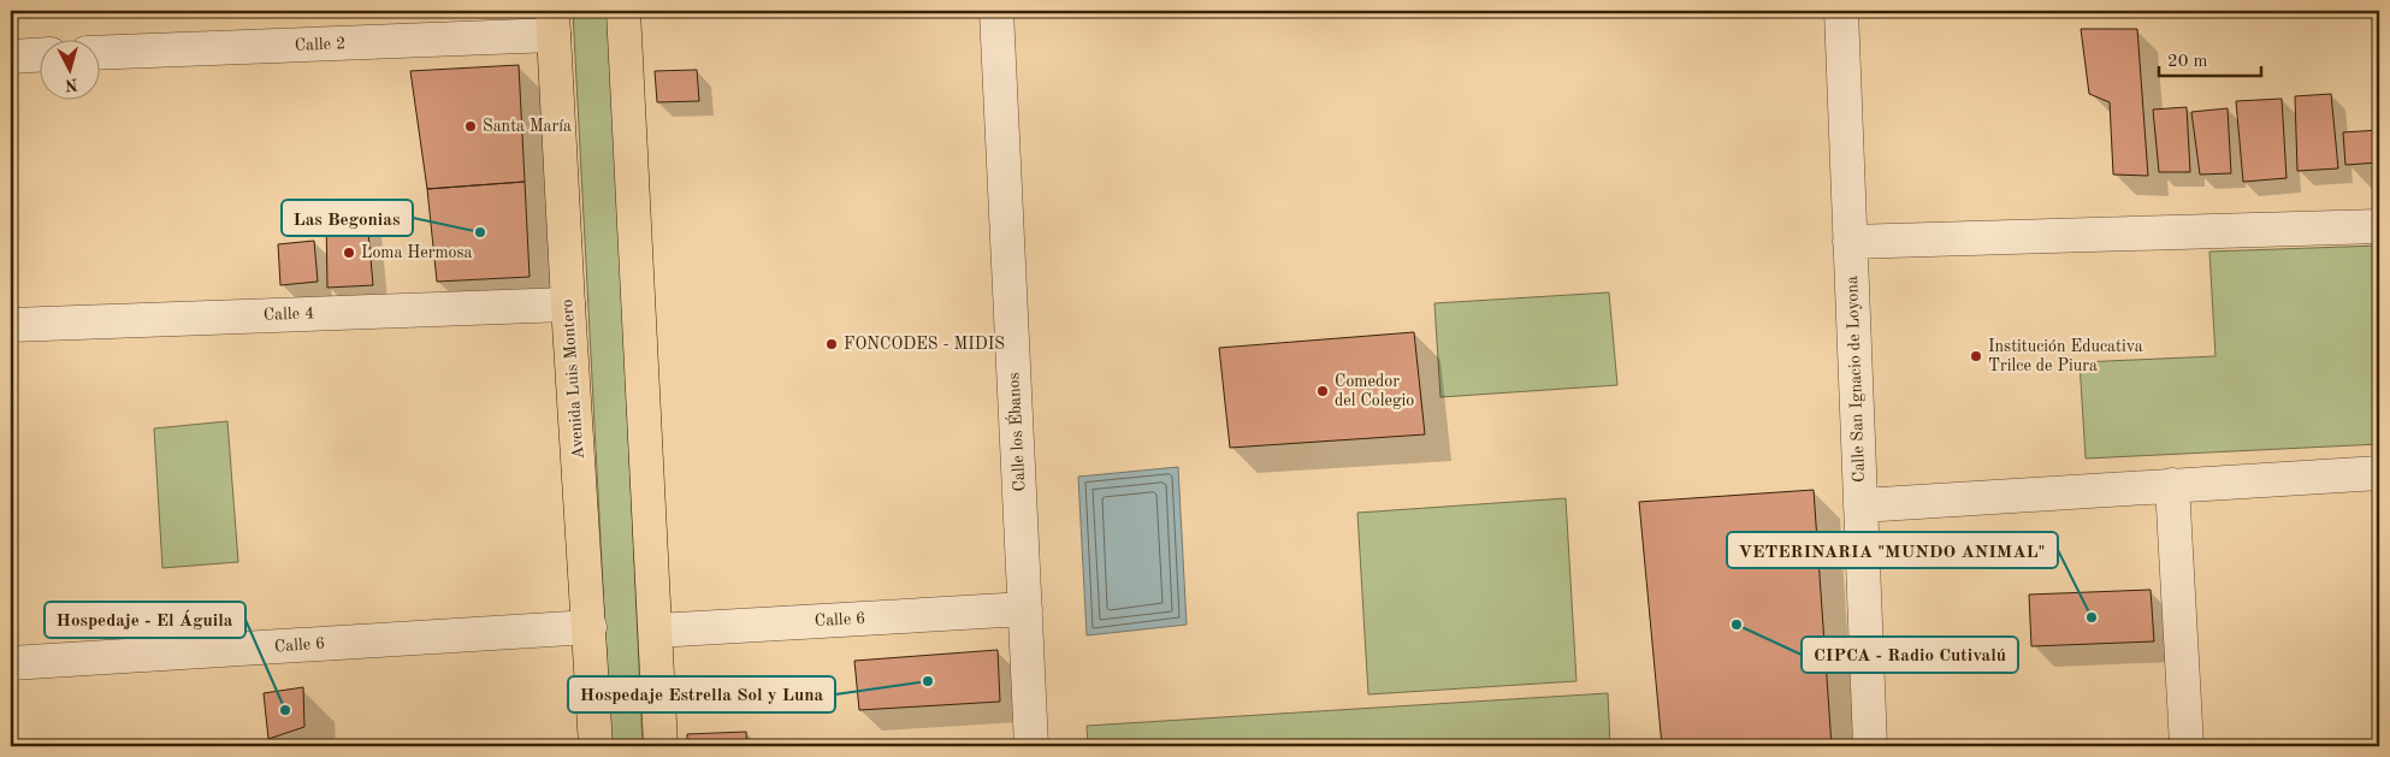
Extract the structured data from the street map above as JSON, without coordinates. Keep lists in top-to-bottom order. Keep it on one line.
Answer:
{"streets":{"main road":["Avenida Luis Montero"],"street":["Calle 2","Calle 4","Calle San Ignacio de Loyona","Calle los Ébanos","Calle 6"]},"crossings":[["Calle 2","Avenida Luis Montero"],["Calle 4","Avenida Luis Montero"],["Avenida Luis Montero","Calle 6"],["Calle los Ébanos","Calle 6"]],"places":["Santa María","Las Begonias","Loma Hermosa","FONCODES - MIDIS","Institución Educativa Trilce de Piura","Comedor del Colegio","VETERINARIA \"MUNDO ANIMAL\"","CIPCA - Radio Cutivalú","Hospedaje Estrella Sol y Luna","Hospedaje - El Águila"],"scale_bar":"20 m","north":"bottom"}
